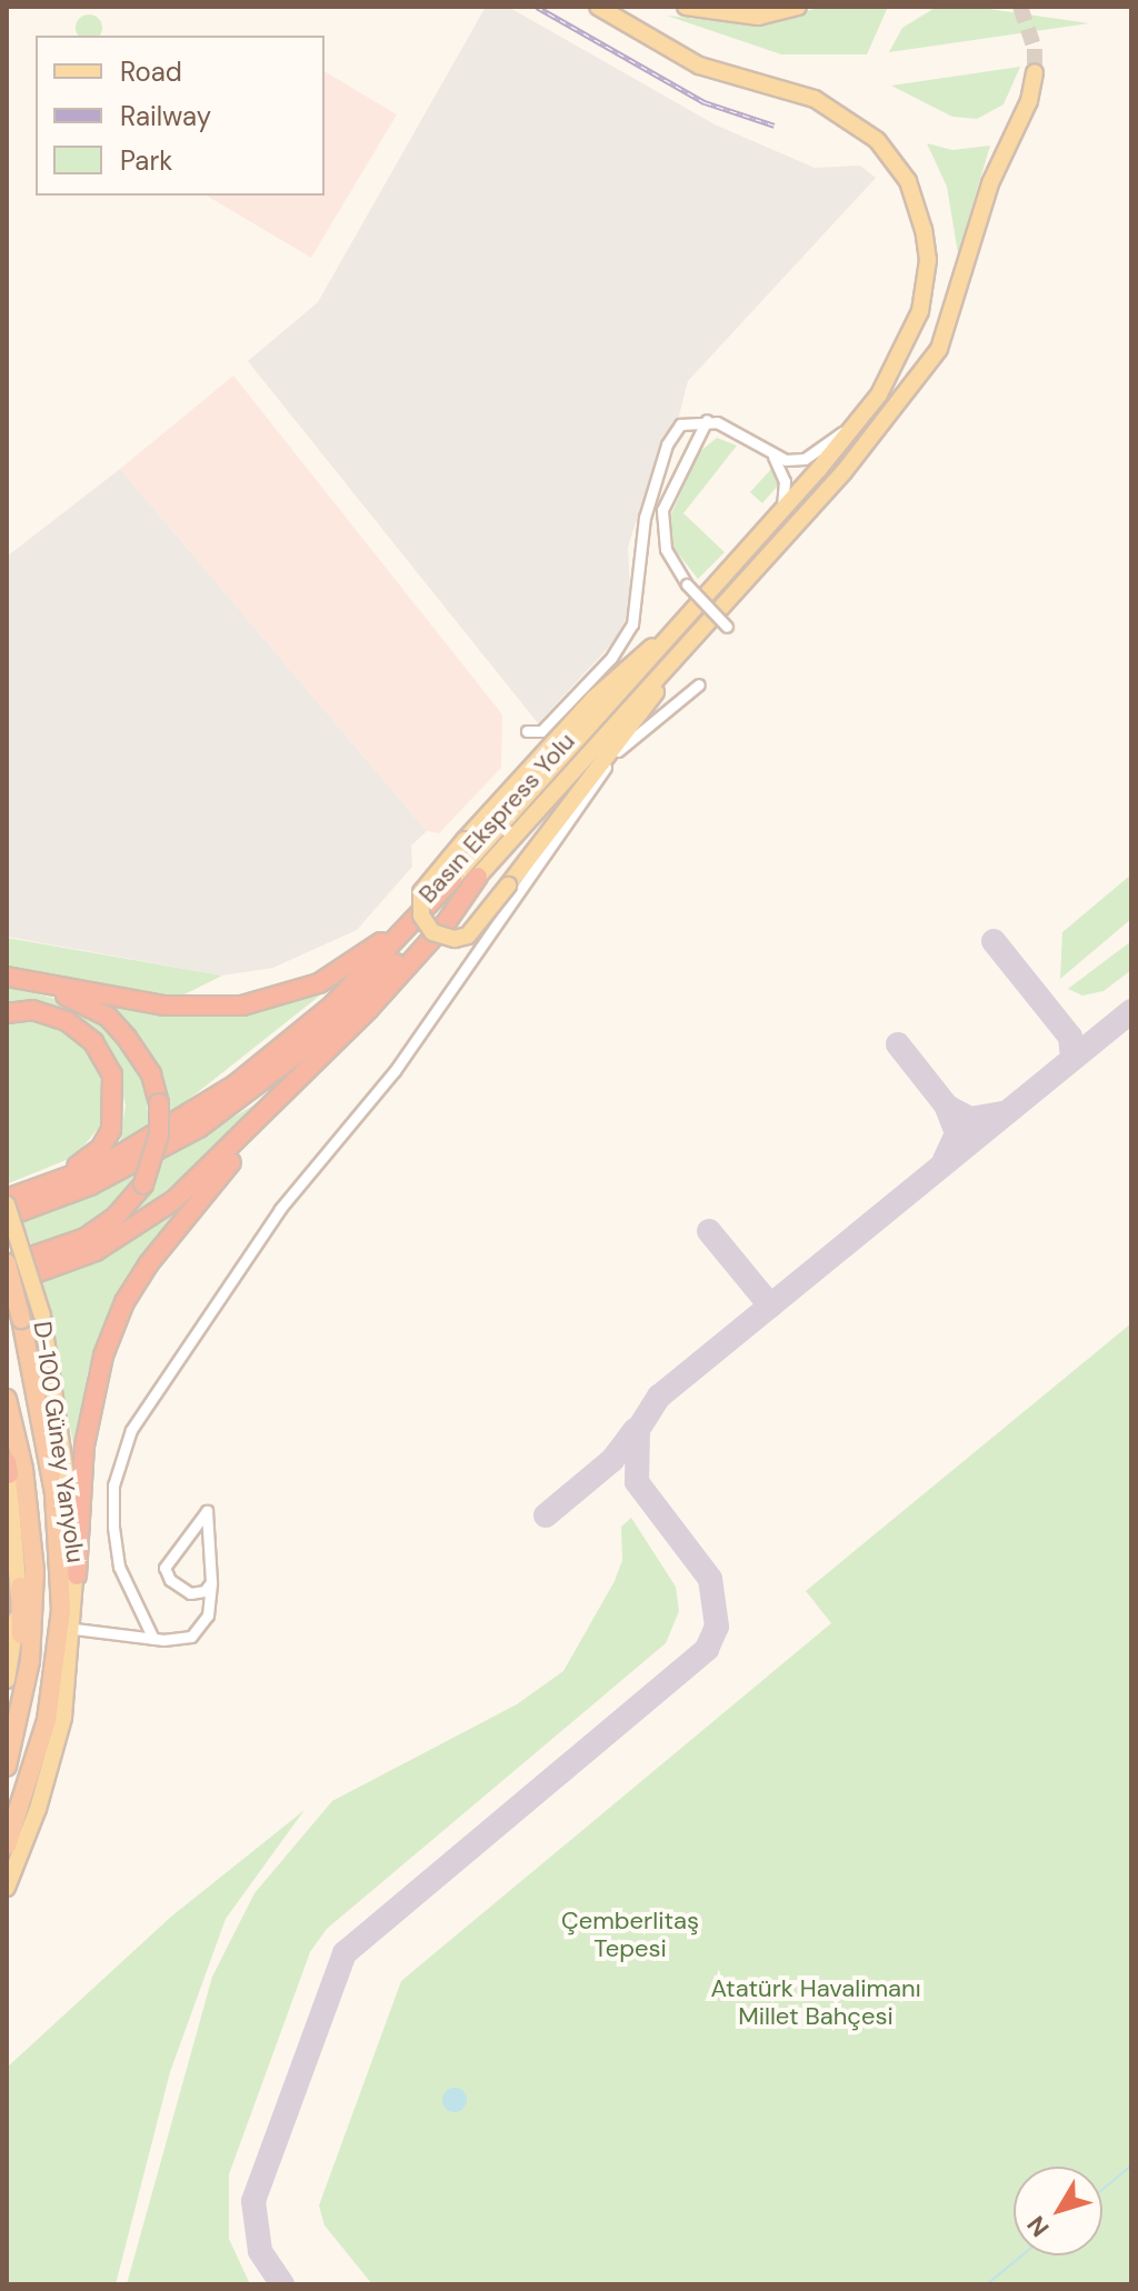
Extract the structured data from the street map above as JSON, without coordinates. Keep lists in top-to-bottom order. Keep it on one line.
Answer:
{"streets":{"highway":["Basın Ekspress Yolu"],"main road":["D-100 Güney Yanyolu"]},"crossings":[["Basın Ekspress Yolu","D-100 Güney Yanyolu"]],"parks":["Çemberlitaş Tepesi","Atatürk Havalimanı Millet Bahçesi"],"legend":["Road","Railway","Park"],"north":"bottom left"}
